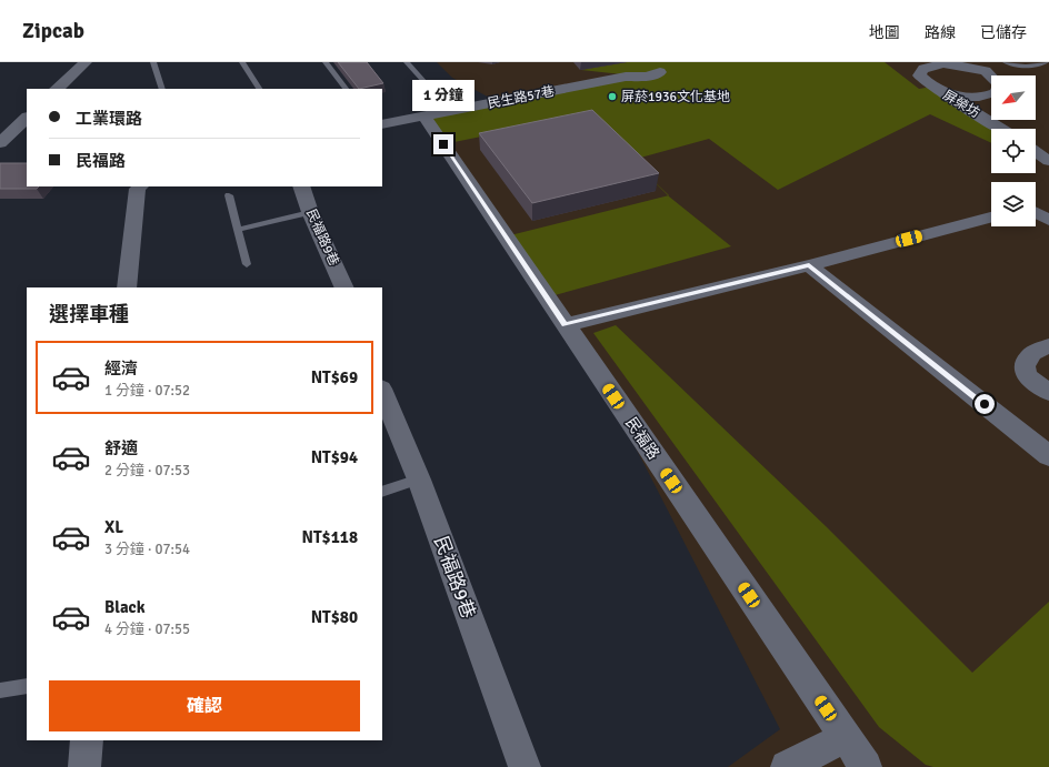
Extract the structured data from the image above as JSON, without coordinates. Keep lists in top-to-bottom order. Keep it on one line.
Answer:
{"streets":{"street":["民生路57巷","屏榮坊","民福路9巷","民福路"]},"crossings":[["民生路57巷","民福路"]],"places":["屏菸1936文化基地"],"north":"bottom left","page":{"header":"Zipcab","nav":["地圖","路線","已儲存"],"bubble":"1 分鐘","banner":["工業環路","民福路"],"heading":"選擇車種","list":[{"name":"經濟","note":"1 分鐘 · 07:52","value":"NT$69"},{"name":"舒適","note":"2 分鐘 · 07:53","value":"NT$94"},{"name":"XL","note":"3 分鐘 · 07:54","value":"NT$118"},{"name":"Black","note":"4 分鐘 · 07:55","value":"NT$80"}],"buttons":"確認"}}
